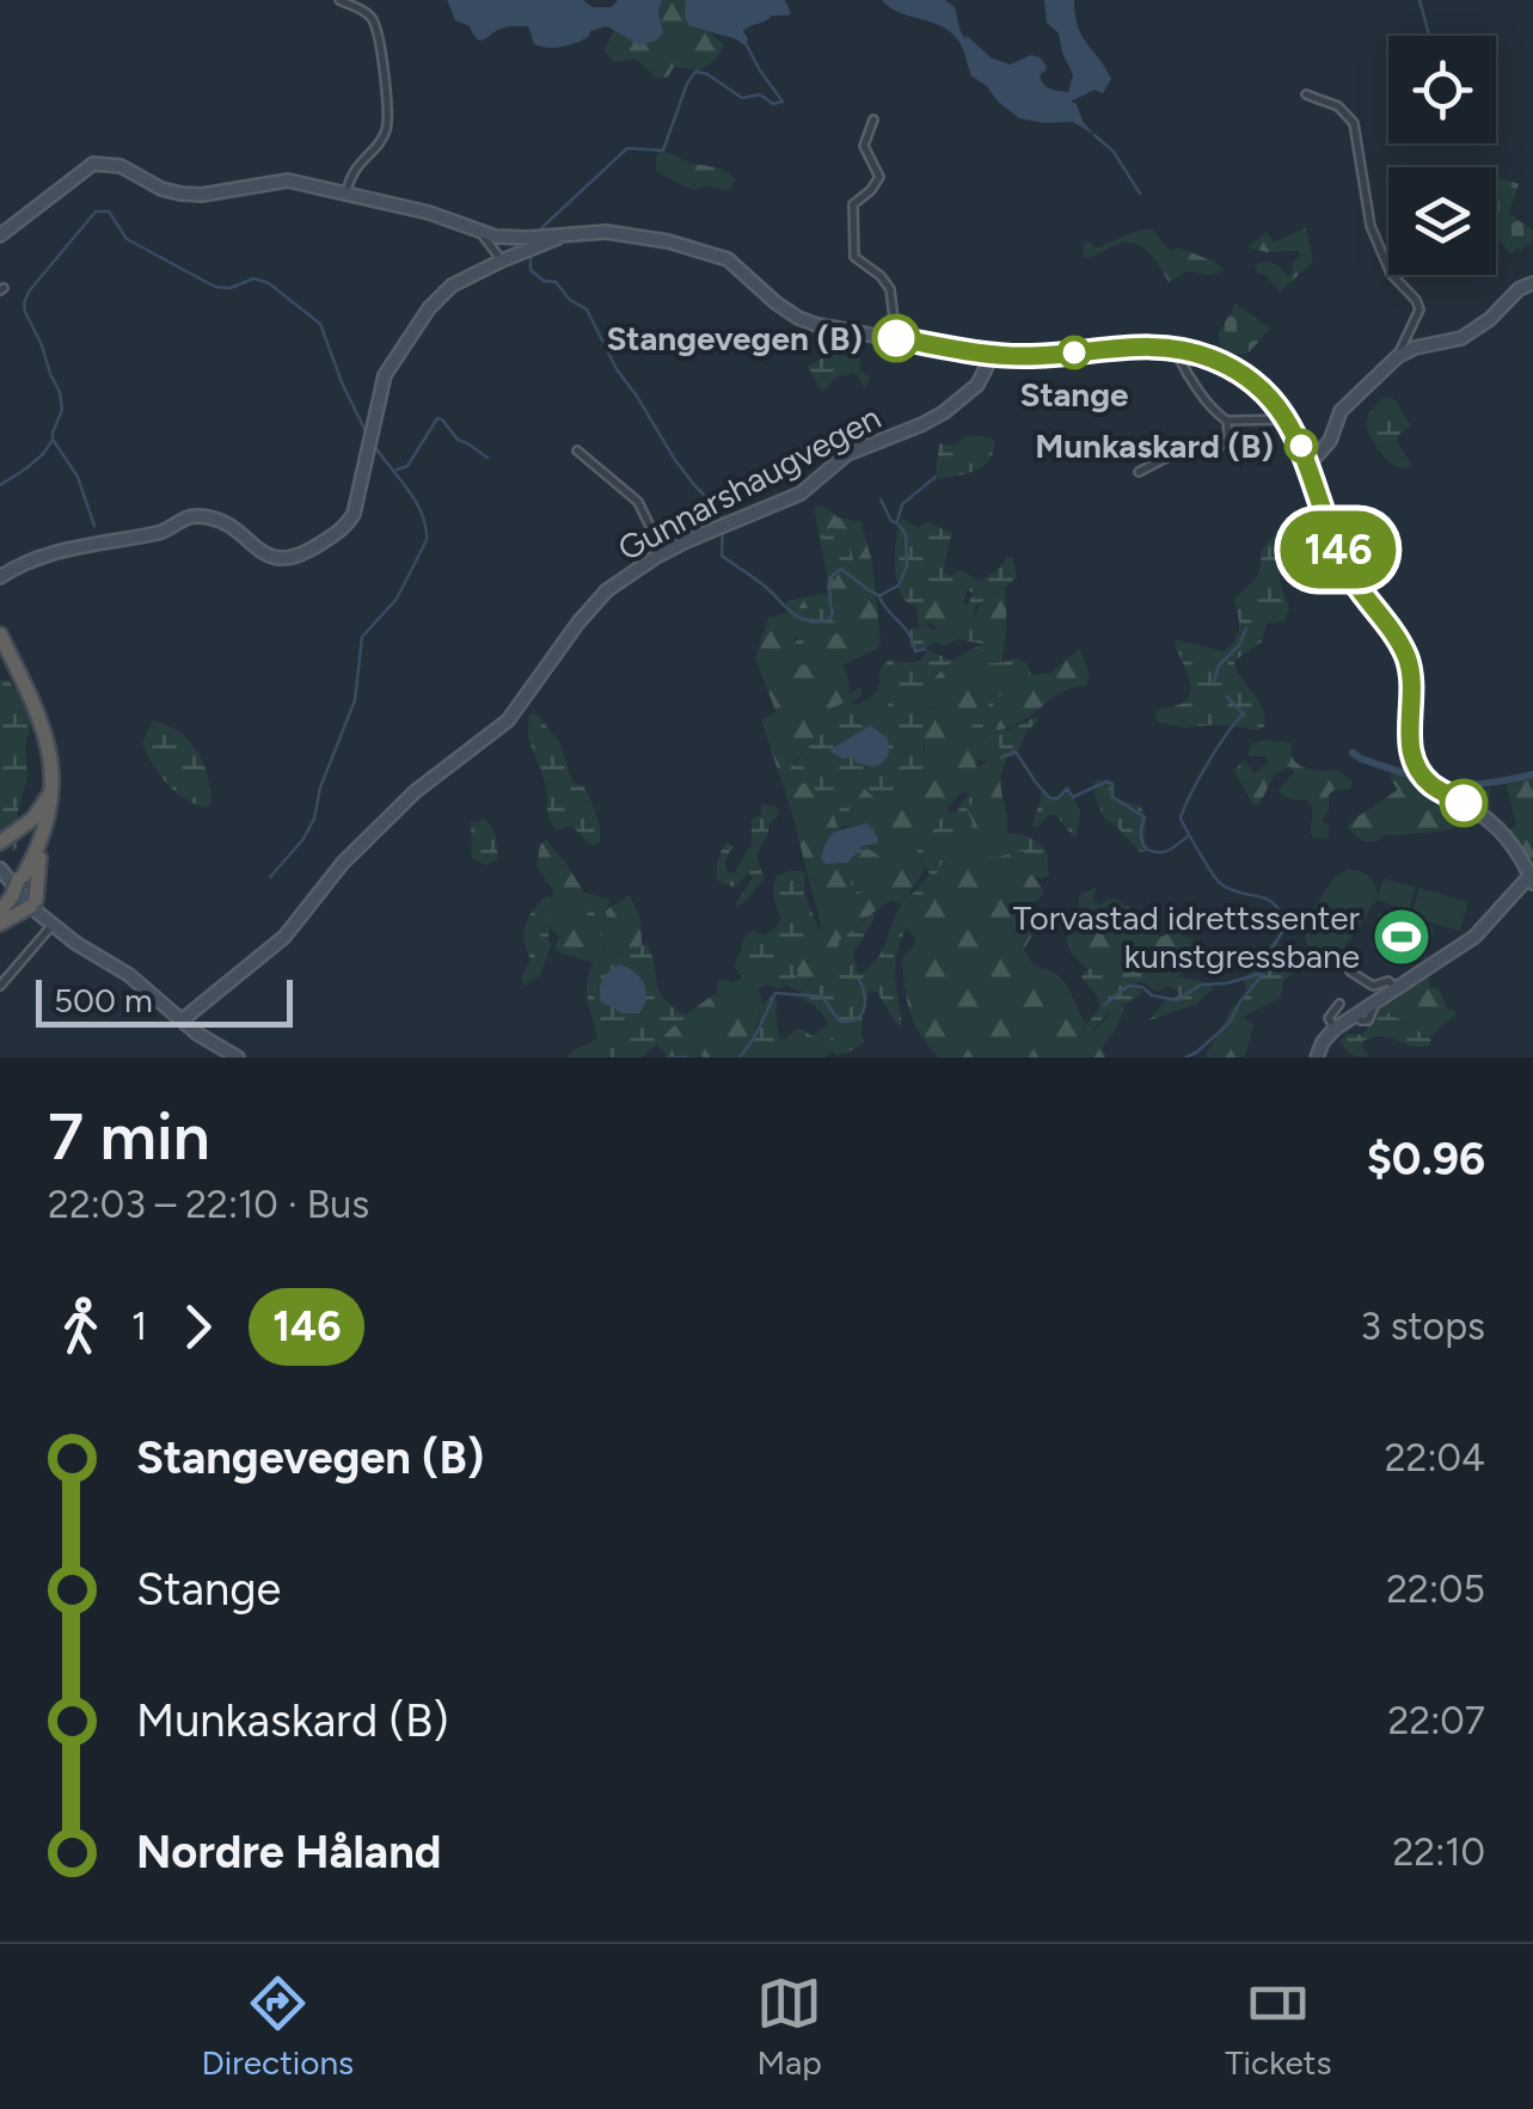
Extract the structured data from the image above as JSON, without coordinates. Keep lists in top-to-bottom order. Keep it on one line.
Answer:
{"streets":{"main road":["Gunnarshaugvegen"]},"places":{"other":["Stangevegen (B)","Stange","Munkaskard (B)"],"sports":["Torvastad idrettssenter kunstgressbane"]},"lines":["bus line 146"],"scale_bar":"500 m","page":{"on_map":"146","scale":"500 m","heading":["7 min","22:03 – 22:10 · Bus","$0.96"],"legs":["1","146","3 stops"],"list":[{"name":"Stangevegen (B)","value":"22:04"},{"name":"Stange","value":"22:05"},{"name":"Munkaskard (B)","value":"22:07"},{"name":"Nordre Håland","value":"22:10"}],"tabs":["Directions","Map","Tickets"]}}
